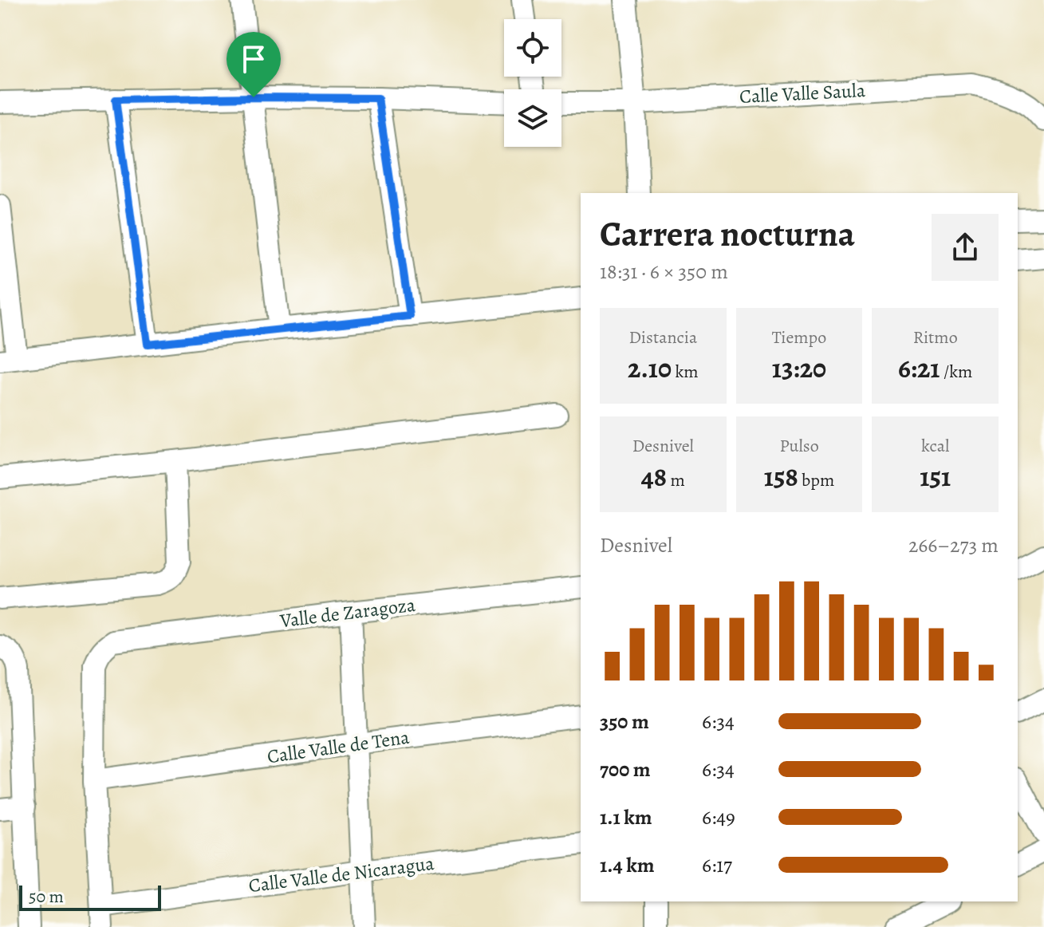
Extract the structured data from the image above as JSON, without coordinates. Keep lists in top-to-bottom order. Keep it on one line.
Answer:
{"streets":{"street":["Calle Valle Saula","Valle de Zaragoza","Calle Valle de Tena","Calle Valle de Nicaragua"]},"crossings":[["Valle de Zaragoza","Calle Valle de Tena"]],"scale_bar":"50 m","page":{"heading":["Carrera nocturna","18:31 · 6 × 350 m"],"stats":[["Distancia","2.10 km"],["Tiempo","13:20"],["Ritmo","6:21 /km"],["Desnivel","48 m"],["Pulso","158 bpm"],["kcal","151"]],"chart":["Desnivel","266–273 m"],"list":[{"name":"350 m","note":"6:34"},{"name":"700 m","note":"6:34"},{"name":"1.1 km","note":"6:49"},{"name":"1.4 km","note":"6:17"}],"scale":"50 m"}}
